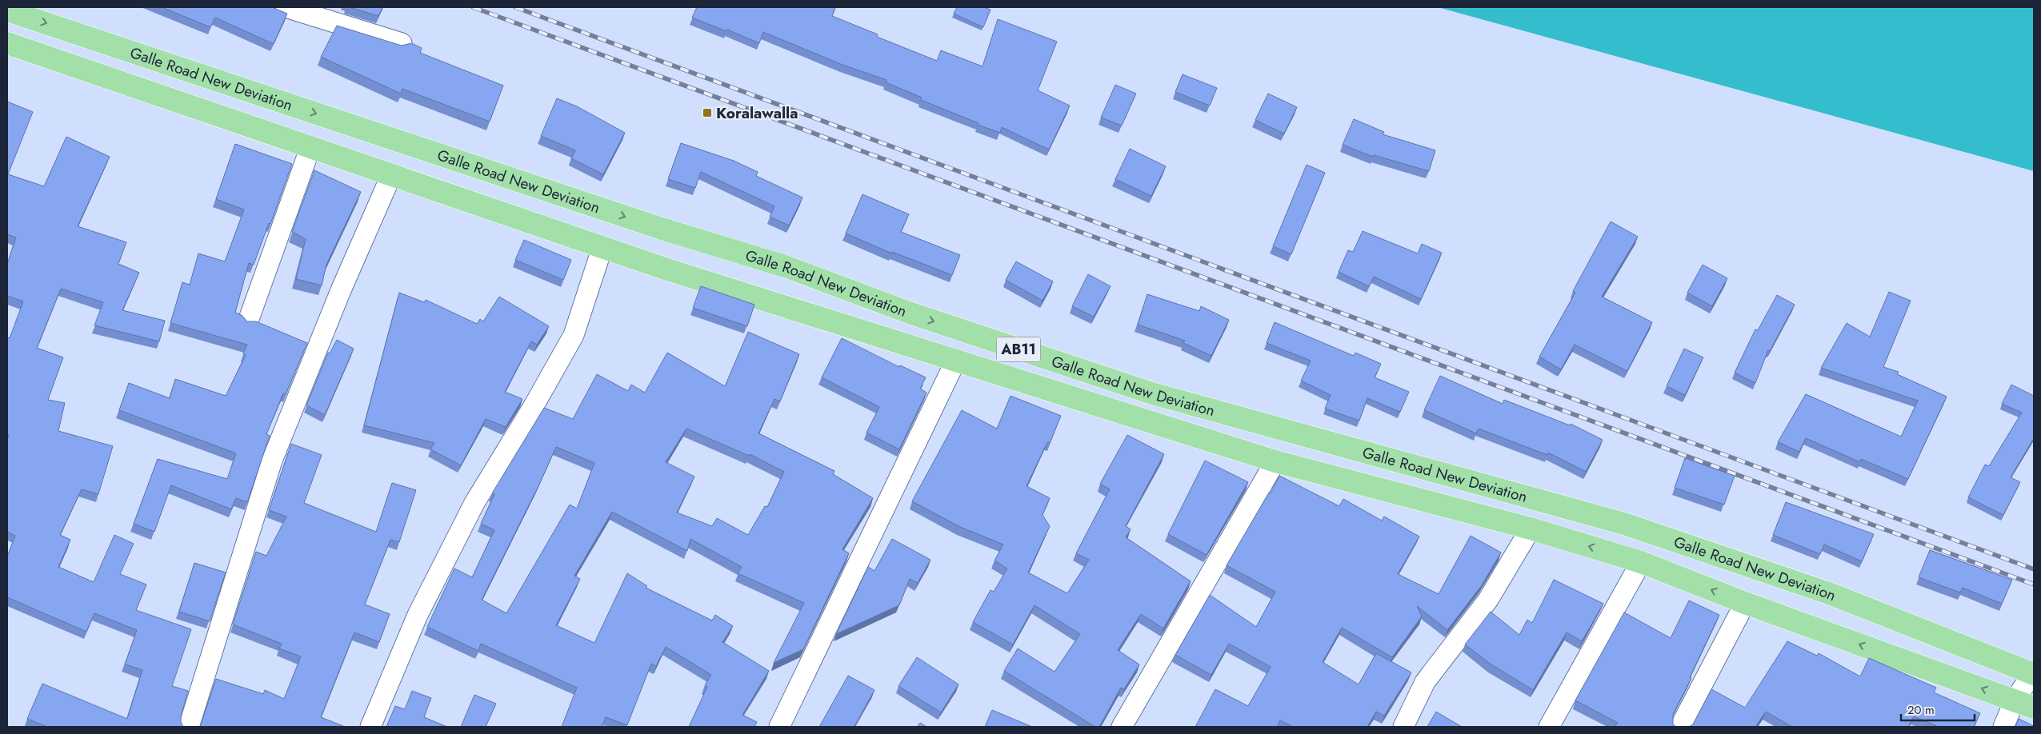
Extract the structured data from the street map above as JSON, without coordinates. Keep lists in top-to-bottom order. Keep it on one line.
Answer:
{"streets":{"main road":["Galle Road New Deviation","AB11"]},"places":{"transit":["Koralawalla"]},"scale_bar":"20 m"}
